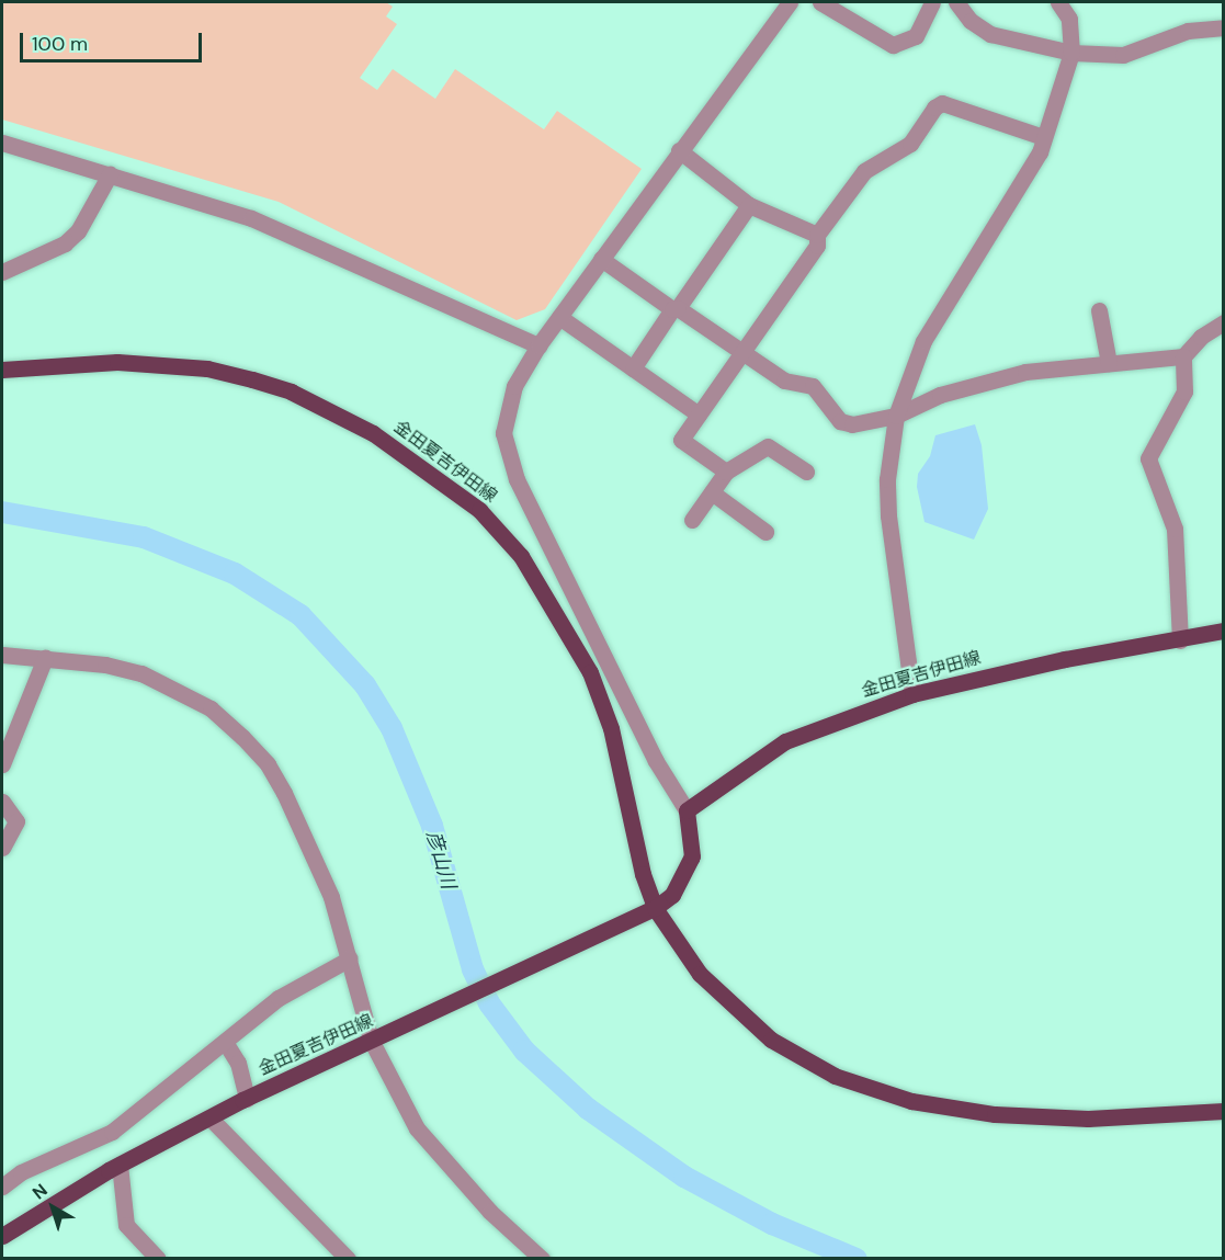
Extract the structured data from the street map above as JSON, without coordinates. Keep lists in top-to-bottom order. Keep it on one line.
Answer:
{"streets":{"main road":["金田夏吉伊田線"]},"water":["彦山川"],"scale_bar":"100 m","north":"top left"}
